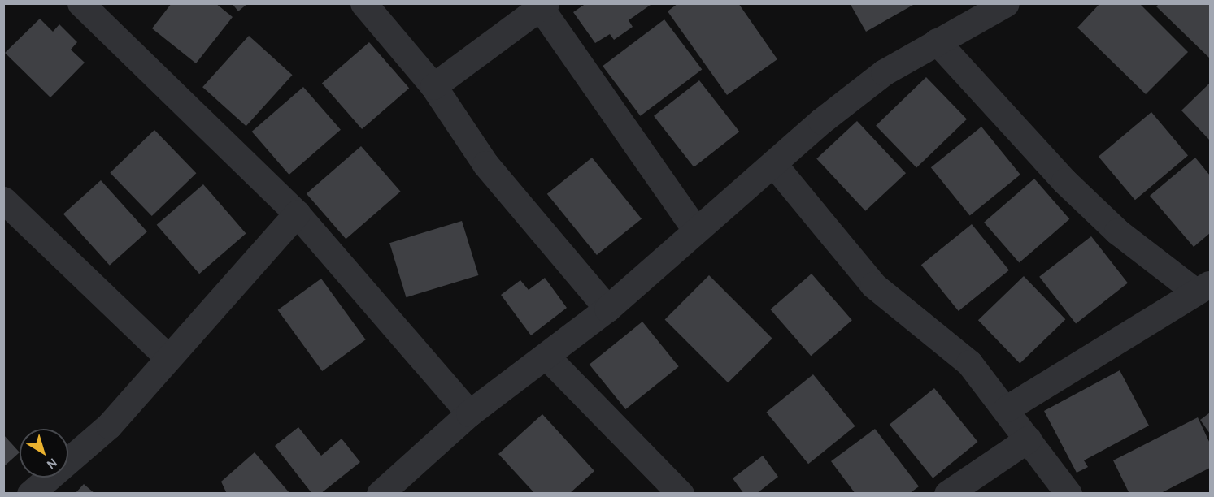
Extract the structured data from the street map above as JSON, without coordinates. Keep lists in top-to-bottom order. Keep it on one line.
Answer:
{"north":"bottom right"}
